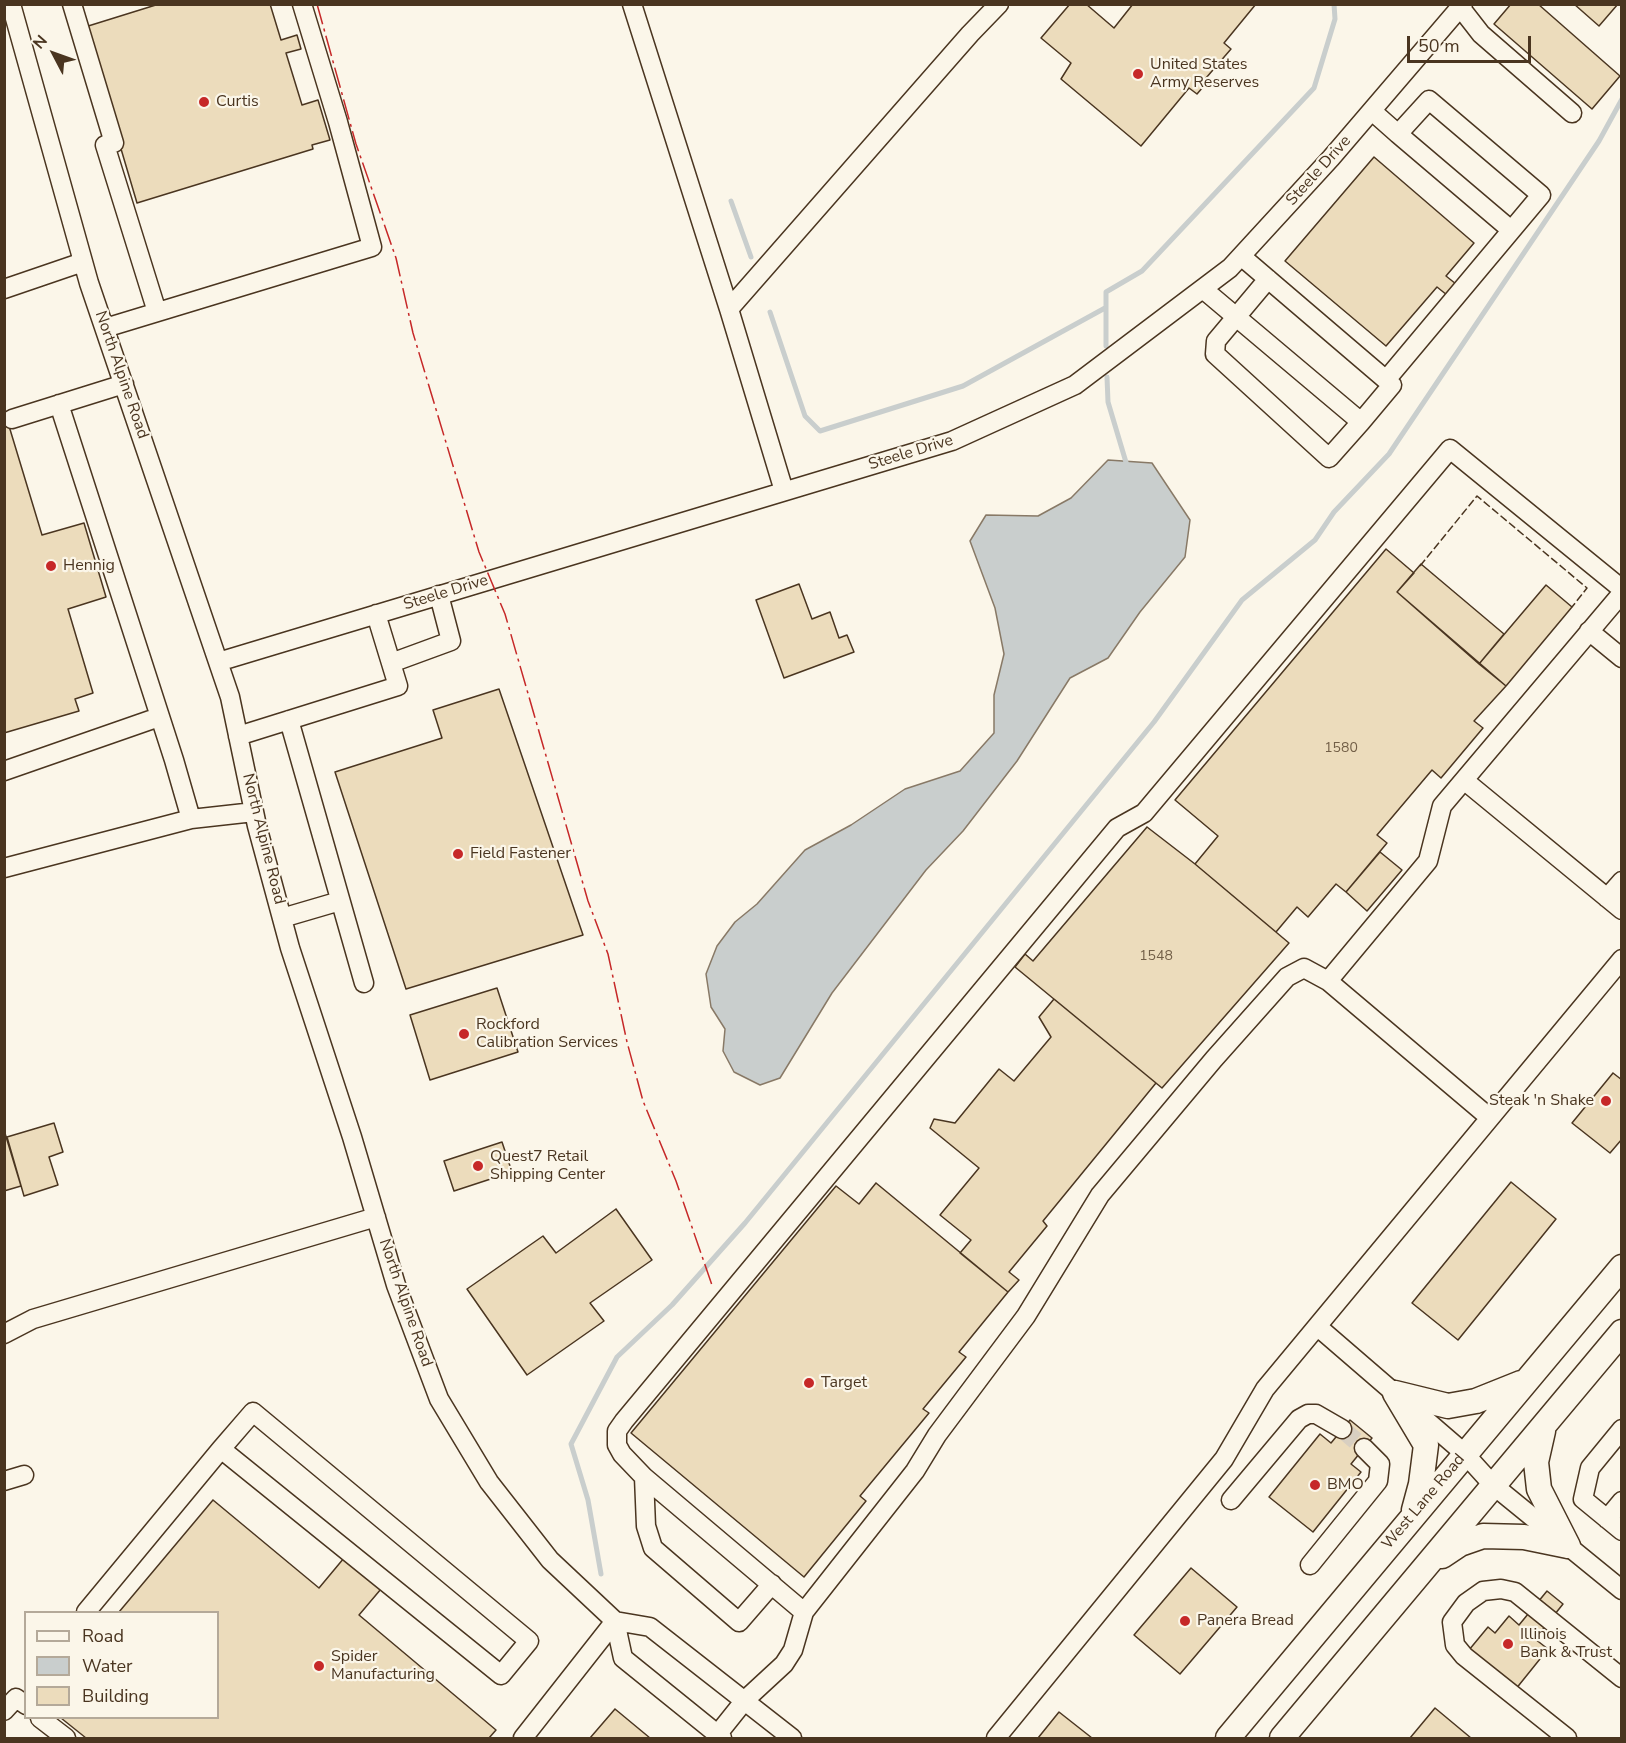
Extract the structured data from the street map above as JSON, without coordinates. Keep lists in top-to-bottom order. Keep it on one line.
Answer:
{"streets":{"main road":["West Lane Road"],"street":["Steele Drive","North Alpine Road"]},"crossings":[["Steele Drive","North Alpine Road"]],"places":["United States Army Reserves","Curtis","Hennig","Field Fastener","Rockford Calibration Services","Steak 'n Shake","Quest7 Retail Shipping Center","Target","BMO","Panera Bread","Illinois Bank & Trust","Spider Manufacturing"],"house_numbers":["1580","1548"],"legend":["Road","Water","Building"],"scale_bar":"50 m","north":"top left"}
